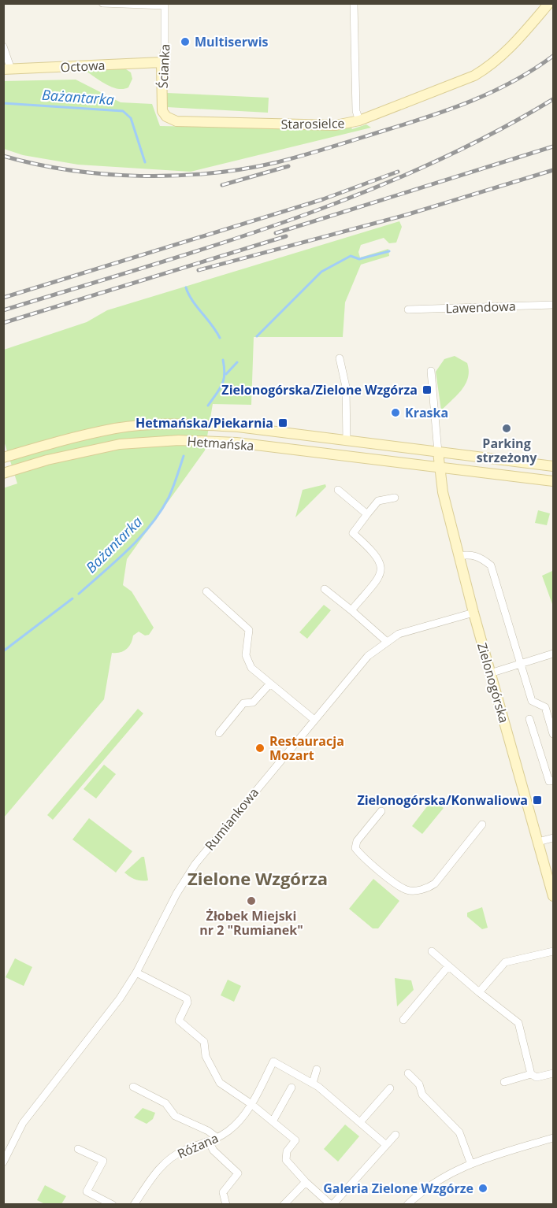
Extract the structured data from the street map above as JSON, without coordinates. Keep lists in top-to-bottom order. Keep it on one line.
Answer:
{"streets":{"main road":["Octowa","Ścianka","Starosielce","Hetmańska","Zielonogórska"],"street":["Lawendowa","Rumiankowa","Różana"]},"crossings":[["Octowa","Ścianka"],["Ścianka","Starosielce"],["Hetmańska","Zielonogórska"],["Zielonogórska","Rumiankowa"]],"districts":["Zielone Wzgórza"],"water":["Bażantarka"],"places":{"other":["Multiserwis","Kraska","Parking strzeżony","Restauracja Mozart","Żłobek Miejski nr 2 \"Rumianek\"","Galeria Zielone Wzgórze"],"transit":["Zielonogórska/Zielone Wzgórza","Hetmańska/Piekarnia","Zielonogórska/Konwaliowa"]}}
